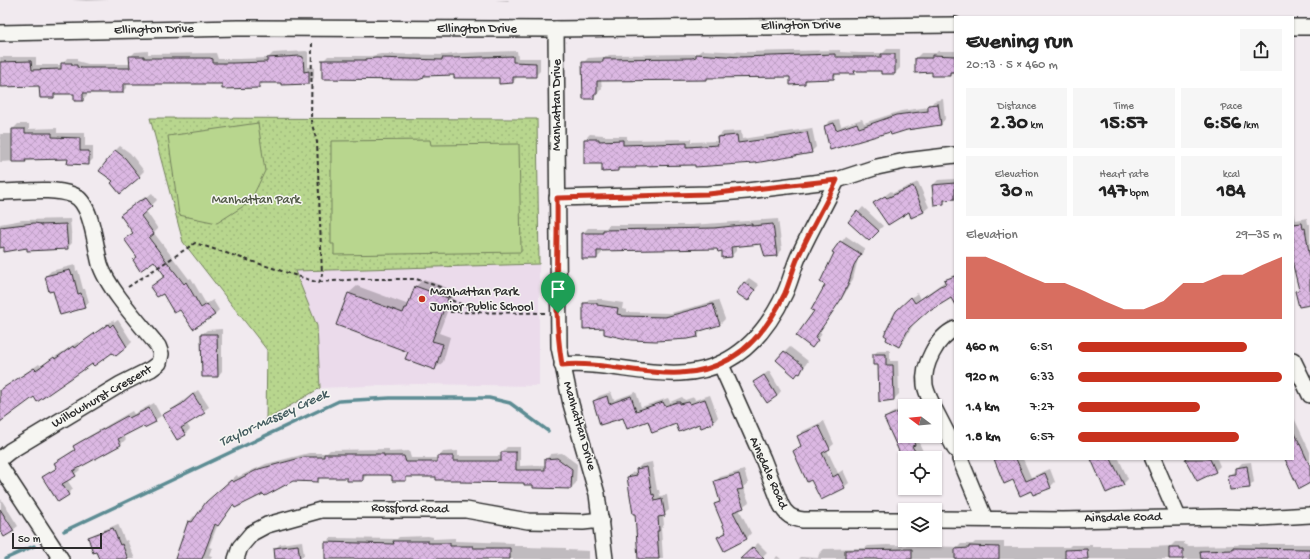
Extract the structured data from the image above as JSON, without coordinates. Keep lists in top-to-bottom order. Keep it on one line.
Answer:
{"streets":{"street":["Ellington Drive","Manhattan Drive","Willowhurst Crescent","Ainsdale Road","Rossford Road"]},"crossings":[["Ellington Drive","Manhattan Drive"],["Manhattan Drive","Rossford Road"]],"water":["Taylor-Massey Creek"],"parks":["Manhattan Park"],"places":["Manhattan Park Junior Public School"],"scale_bar":"50 m","north":"left","page":{"heading":["Evening run","20:13 · 5 × 460 m"],"stats":[["Distance","2.30 km"],["Time","15:57"],["Pace","6:56 /km"],["Elevation","30 m"],["Heart rate","147 bpm"],["kcal","184"]],"chart":["Elevation","29–35 m"],"list":[{"name":"460 m","note":"6:51"},{"name":"920 m","note":"6:33"},{"name":"1.4 km","note":"7:27"},{"name":"1.8 km","note":"6:57"}],"scale":"50 m"}}
